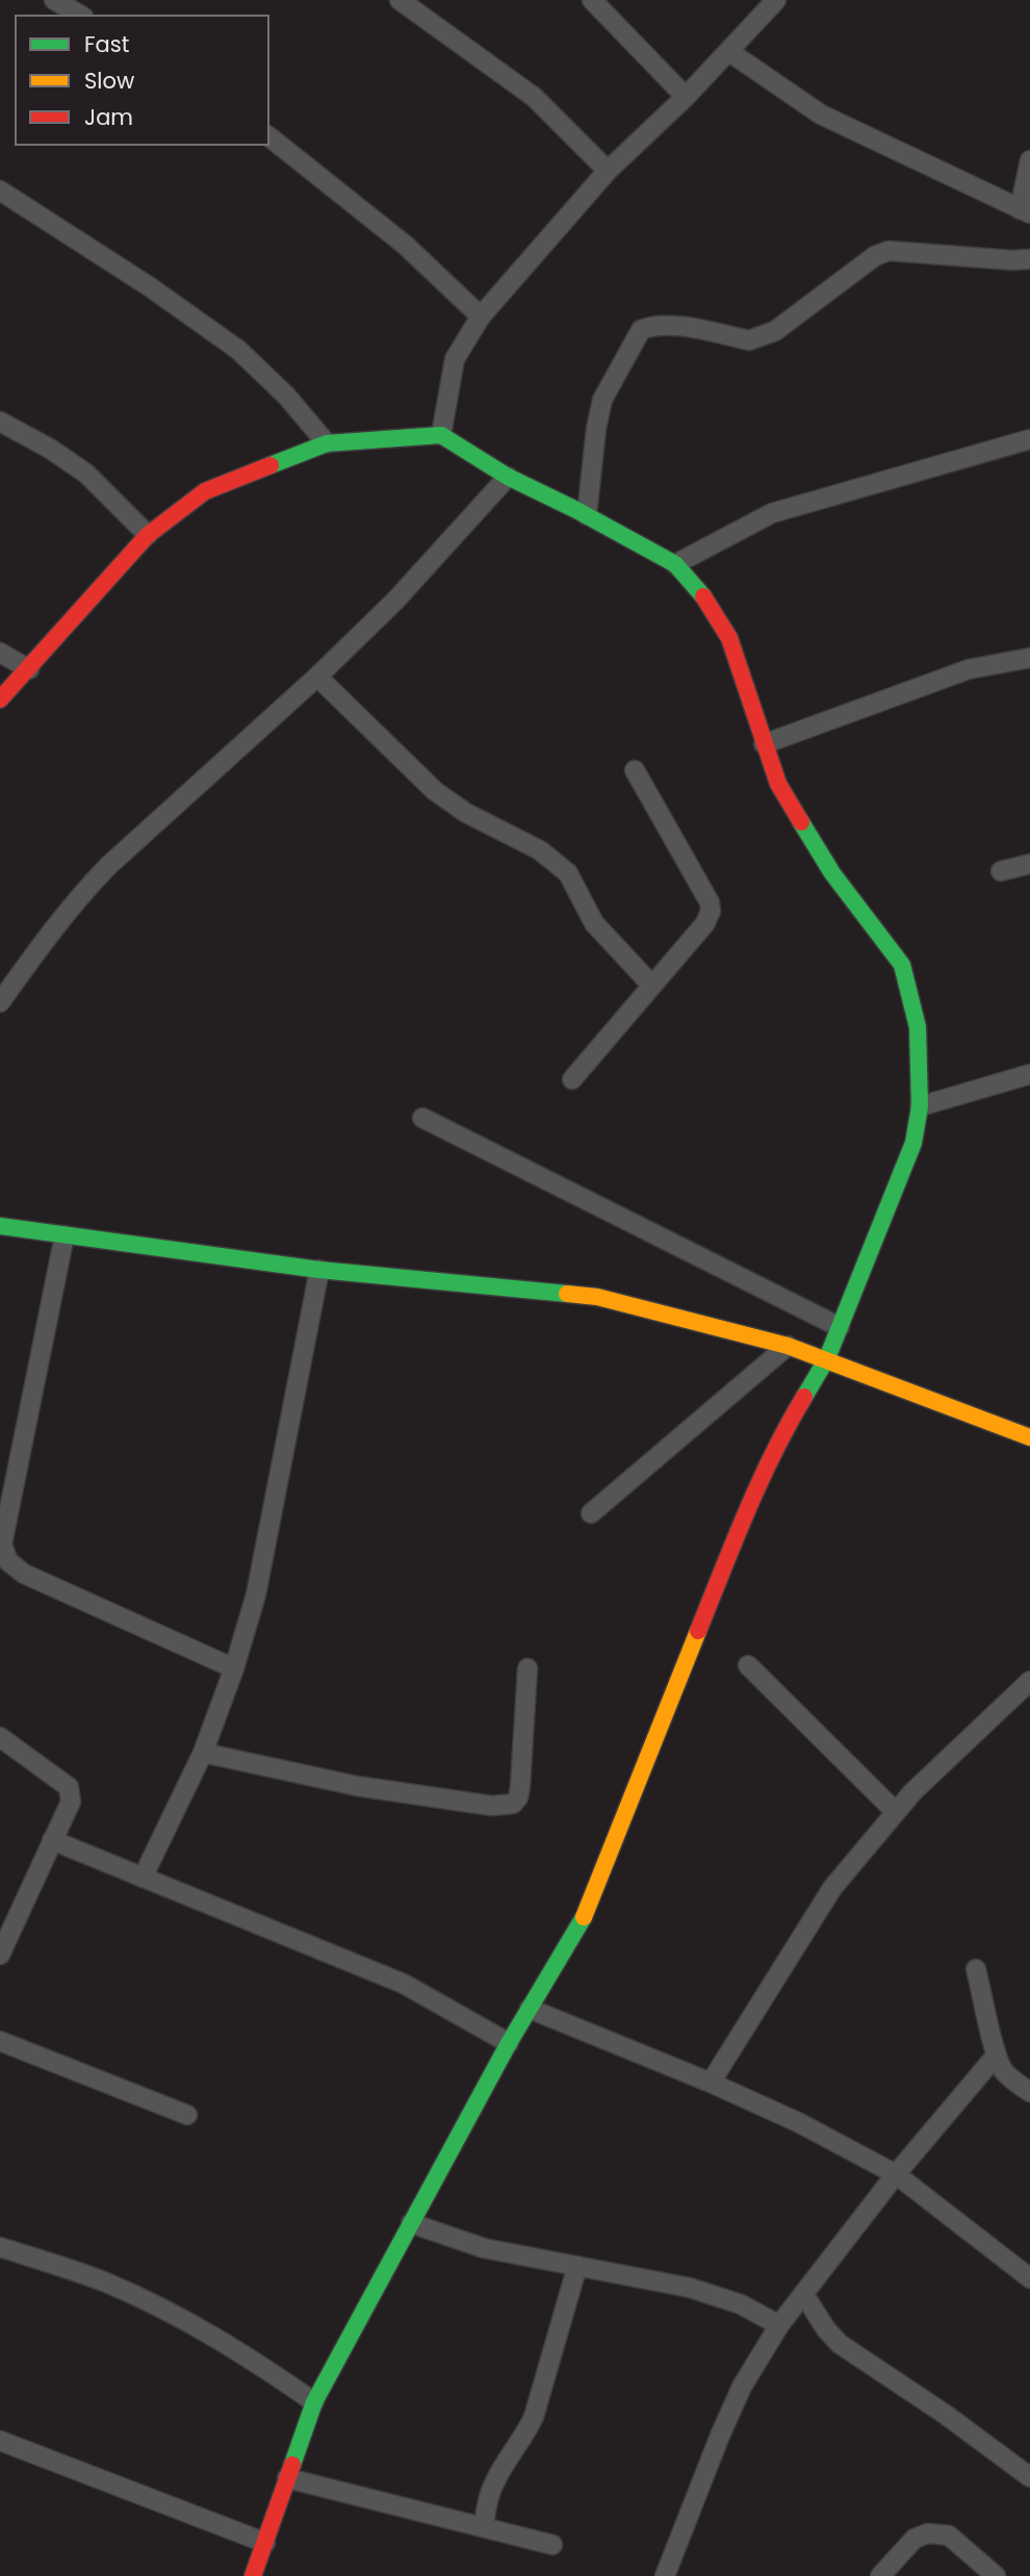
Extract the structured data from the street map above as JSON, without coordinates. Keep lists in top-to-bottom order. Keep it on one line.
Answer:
{"legend":["Fast","Slow","Jam"]}
